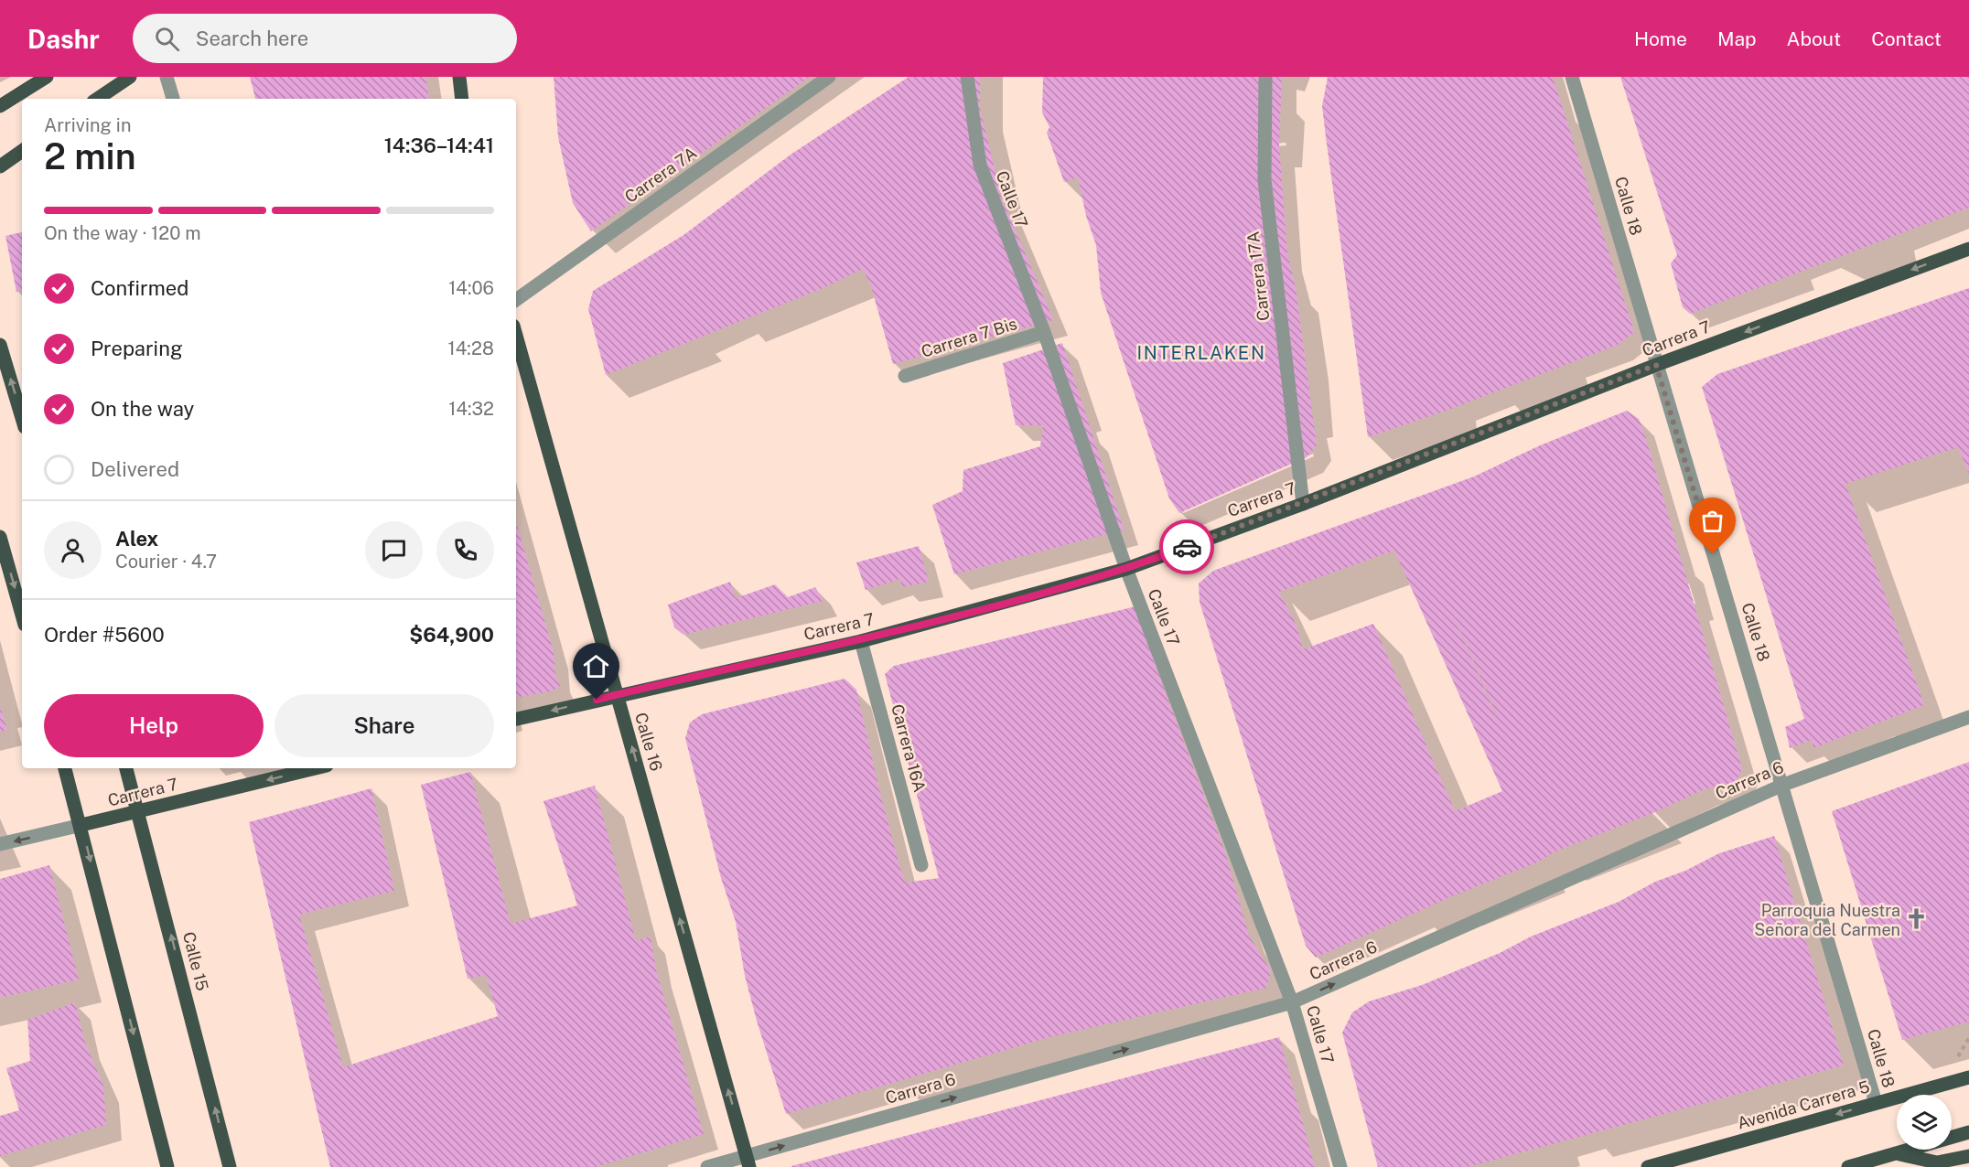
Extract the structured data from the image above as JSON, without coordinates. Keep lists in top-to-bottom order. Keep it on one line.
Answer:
{"streets":{"main road":["Carrera 7","Calle 16","Calle 15","Avenida Carrera 5"],"street":["Carrera 7A","Calle 17","Calle 18","Carrera 17A","Carrera 7 Bis","Carrera 16A","Carrera 6"]},"crossings":[["Calle 17","Carrera 7 Bis"],["Calle 17","Carrera 7"],["Calle 17","Carrera 6"],["Calle 18","Carrera 7"],["Calle 18","Carrera 6"],["Calle 18","Avenida Carrera 5"],["Carrera 17A","Carrera 7"],["Carrera 7","Calle 16"],["Carrera 7","Carrera 16A"],["Carrera 7","Calle 15"],["Calle 16","Carrera 6"]],"one_way":["Carrera 7","Calle 16","Carrera 6","Avenida Carrera 5"],"districts":["INTERLAKEN"],"places":{"church":["Parroquia Nuestra Señora del Carmen"]},"page":{"header":"Dashr","search":"Search here","nav":["Home","Map","About","Contact"],"heading":["2 min","Arriving in","14:36–14:41"],"panel":["Alex","Courier · 4.7","Order #5600","$64,900"],"bar":"On the way · 120 m","list":[["Confirmed","14:06"],["Preparing","14:28"],["On the way","14:32"],"Delivered"],"buttons":["Help","Share"]}}
